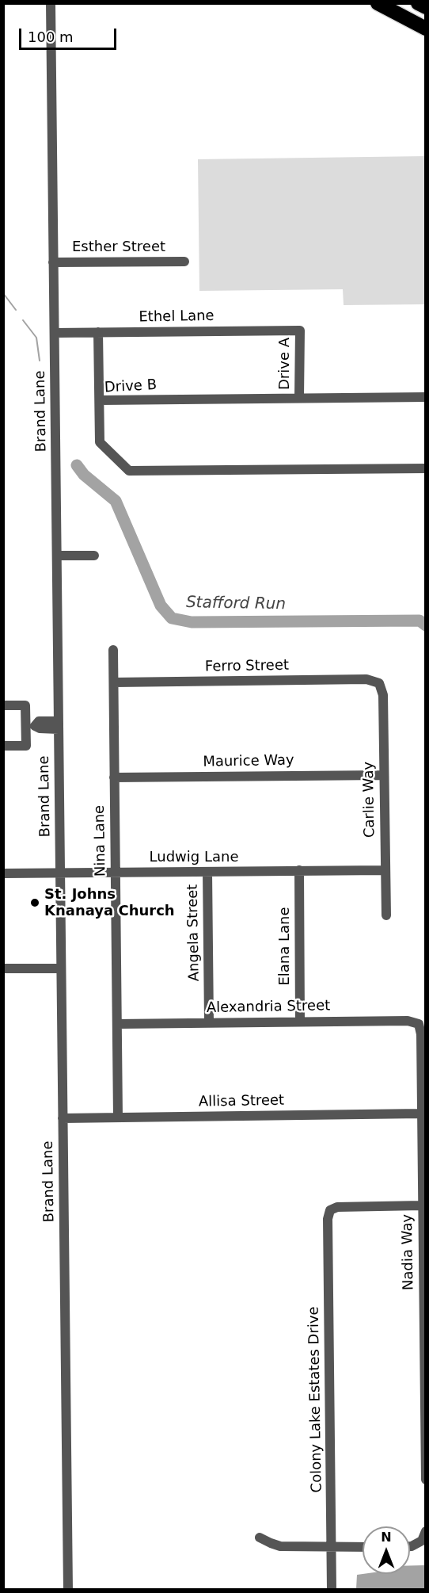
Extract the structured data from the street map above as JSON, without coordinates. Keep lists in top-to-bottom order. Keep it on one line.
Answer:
{"streets":{"street":["Esther Street","Ethel Lane","Drive A","Drive B","Brand Lane","Ferro Street","Maurice Way","Carlie Way","Nina Lane","Ludwig Lane","Angela Street","Elana Lane","Alexandria Street","Allisa Street","Nadia Way","Colony Lake Estates Drive"]},"crossings":[["Esther Street","Brand Lane"],["Ethel Lane","Drive A"],["Ethel Lane","Brand Lane"],["Drive A","Drive B"],["Brand Lane","Ludwig Lane"],["Brand Lane","Allisa Street"],["Ferro Street","Carlie Way"],["Ferro Street","Nina Lane"],["Maurice Way","Carlie Way"],["Maurice Way","Nina Lane"],["Carlie Way","Ludwig Lane"],["Nina Lane","Ludwig Lane"],["Nina Lane","Alexandria Street"],["Nina Lane","Allisa Street"],["Ludwig Lane","Angela Street"],["Ludwig Lane","Elana Lane"],["Angela Street","Alexandria Street"],["Elana Lane","Alexandria Street"],["Alexandria Street","Nadia Way"],["Allisa Street","Nadia Way"],["Nadia Way","Colony Lake Estates Drive"]],"water":["Stafford Run"],"places":["St. Johns Knanaya Church"],"scale_bar":"100 m","north":"top"}
